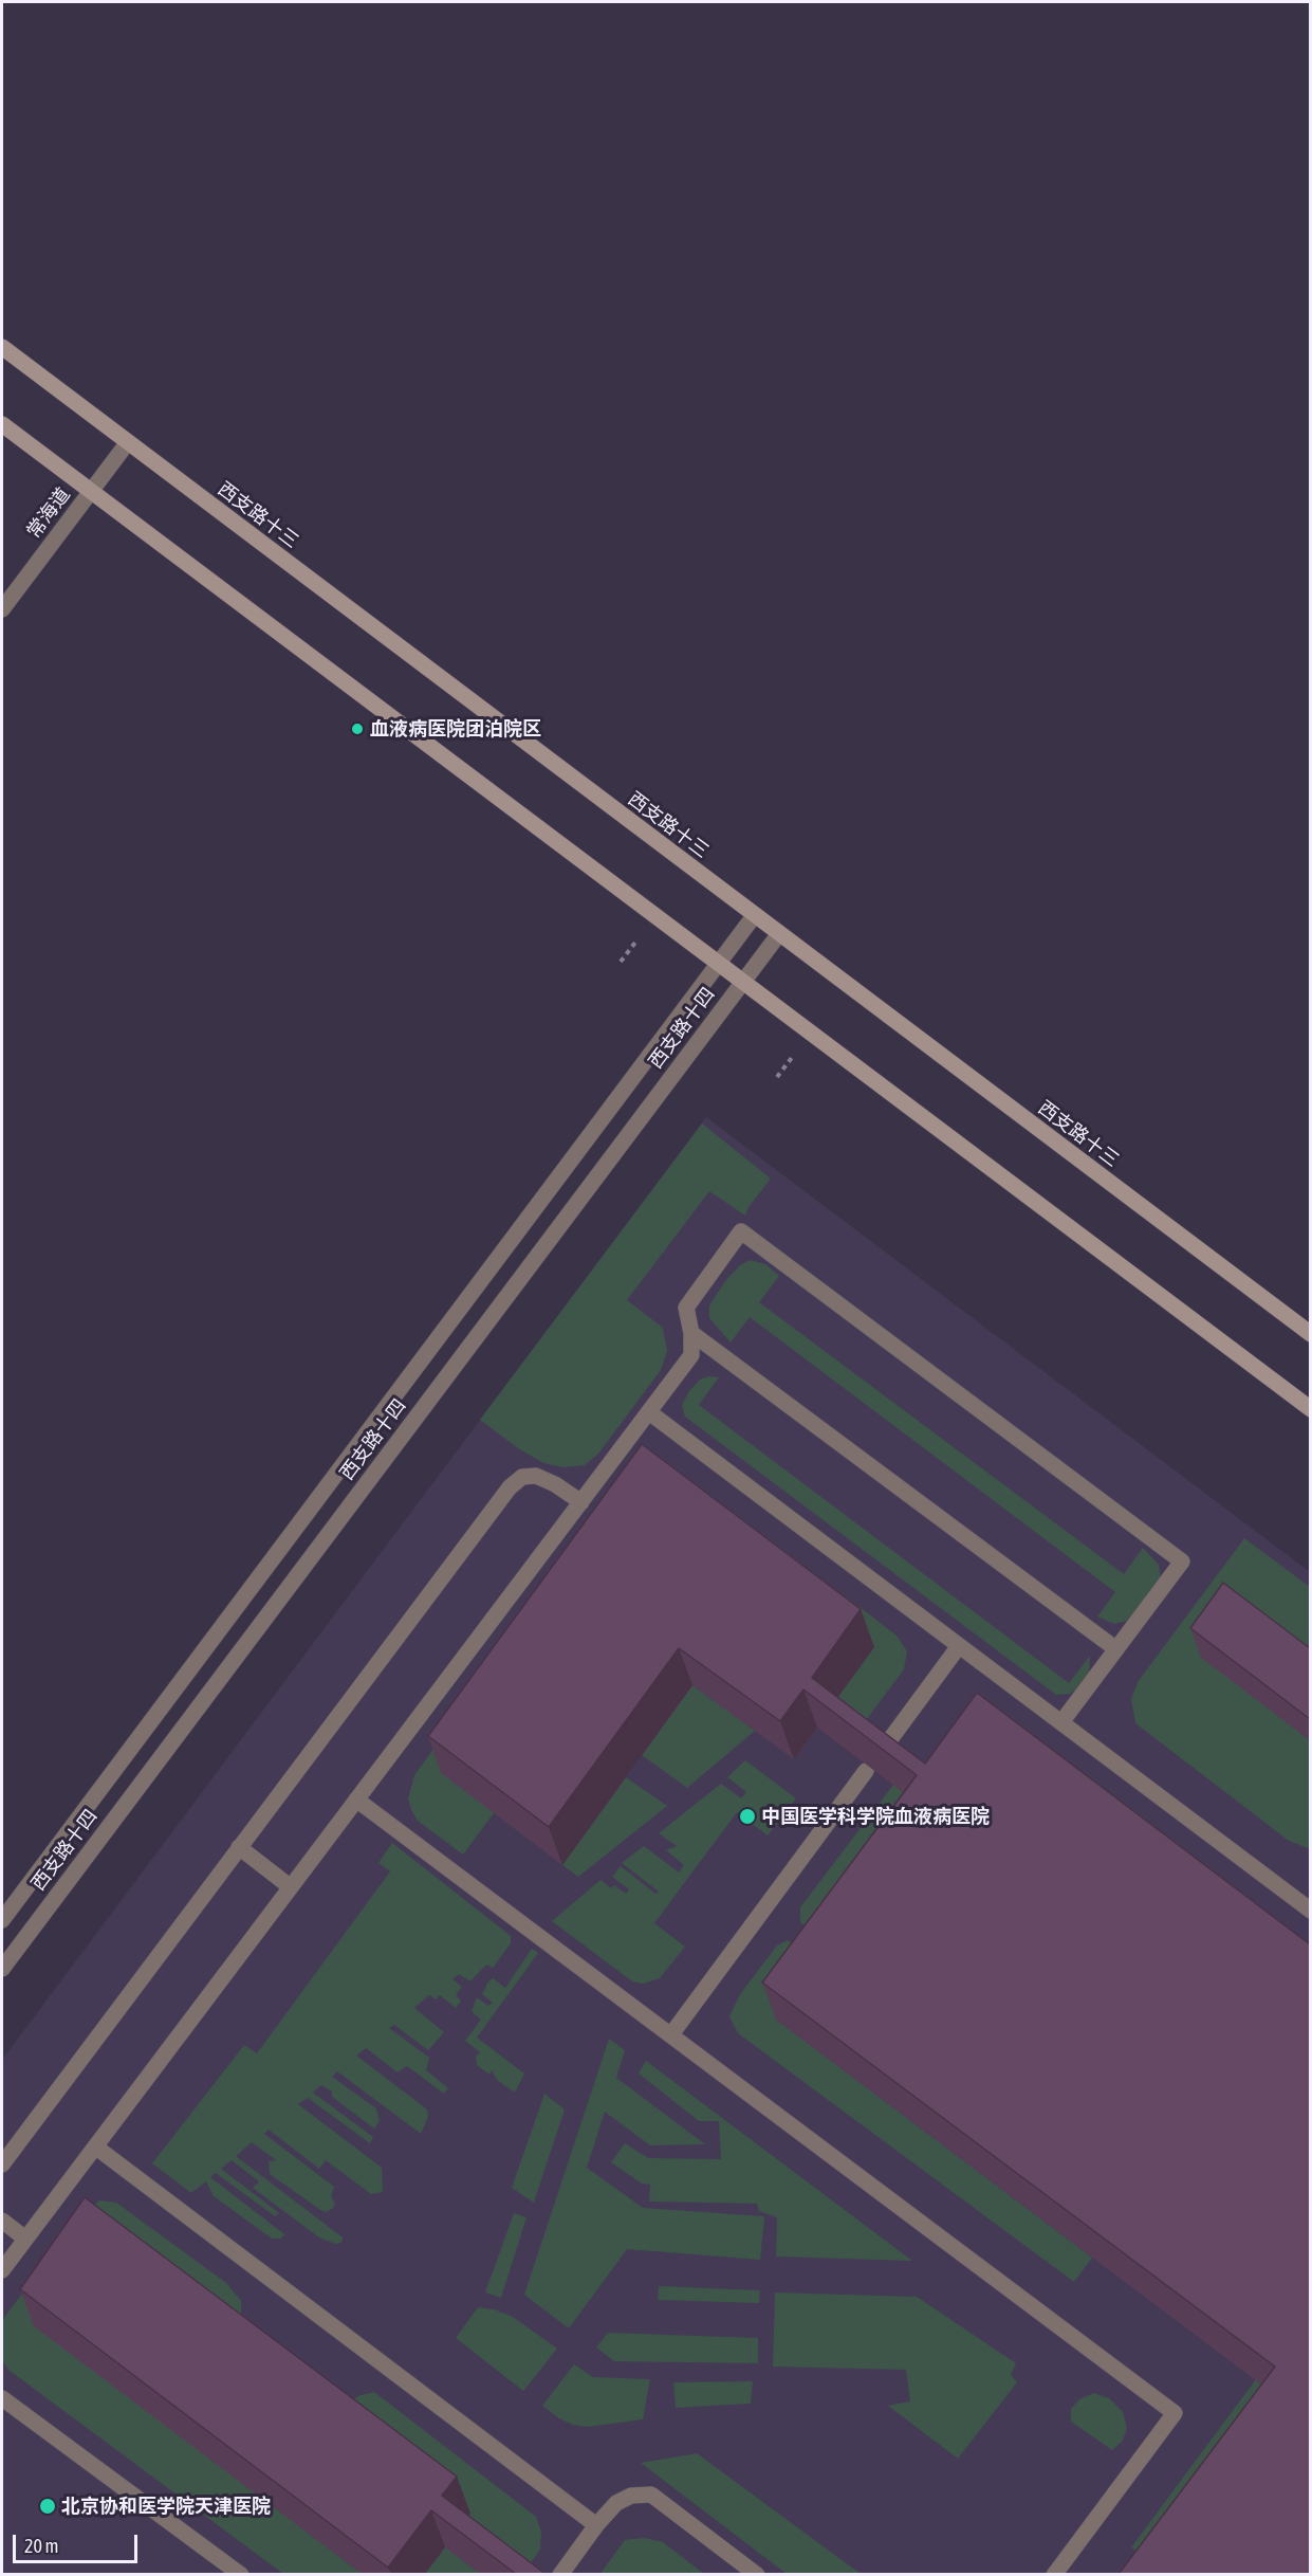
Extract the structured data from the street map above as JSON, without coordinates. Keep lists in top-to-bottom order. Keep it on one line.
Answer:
{"streets":{"main road":["西支路十三"],"street":["常海道","西支路十四"]},"crossings":[["常海道","西支路十三"],["西支路十三","西支路十四"]],"places":["血液病医院团泊院区","中国医学科学院血液病医院","北京协和医学院天津医院"],"scale_bar":"20 m"}
